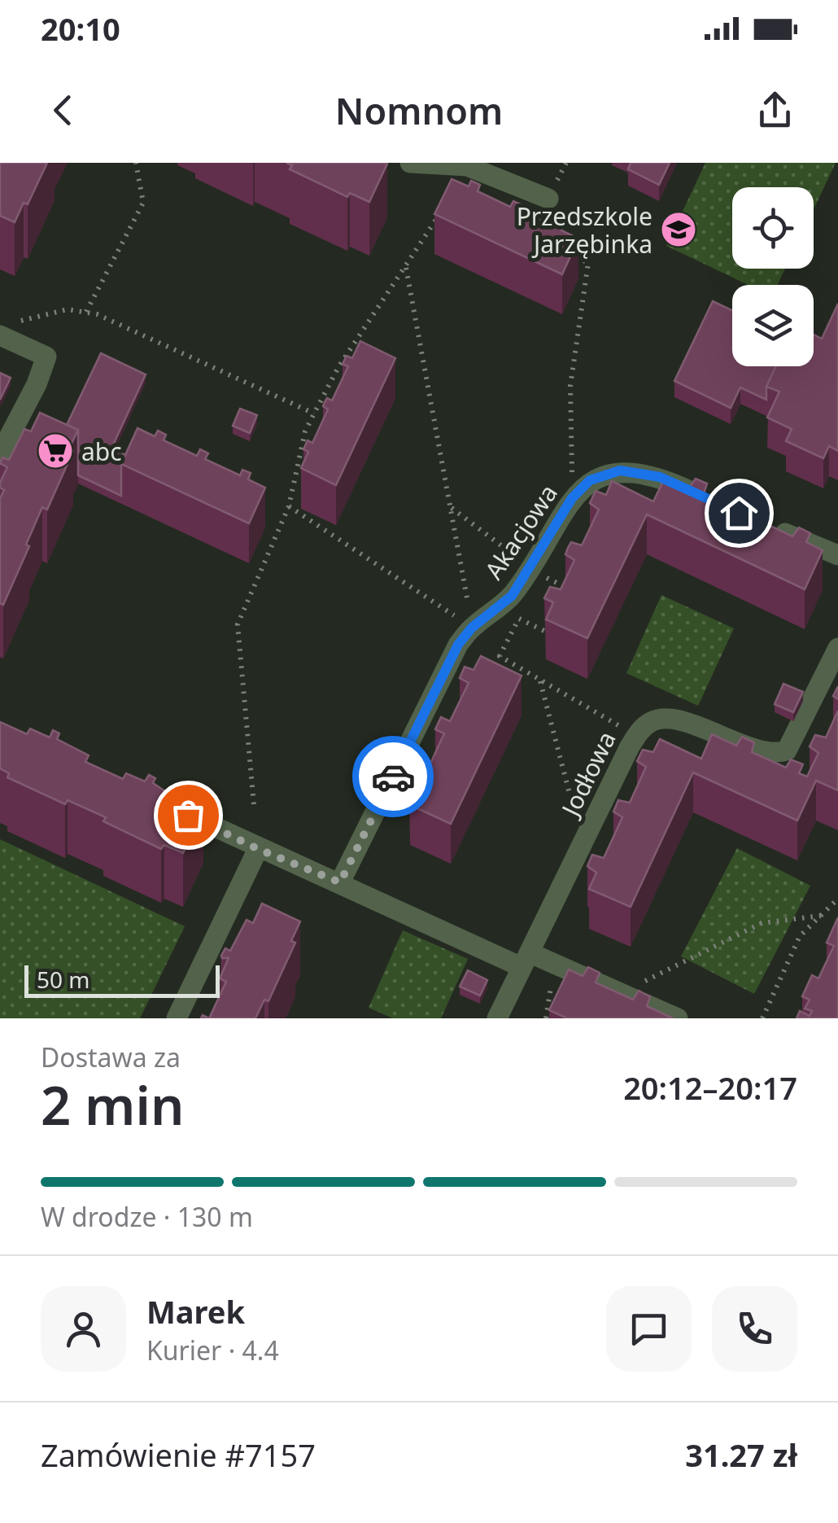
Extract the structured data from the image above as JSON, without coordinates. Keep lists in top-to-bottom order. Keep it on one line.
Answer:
{"streets":{"street":["Akacjowa","Jodłowa"]},"places":{"school or university":["Przedszkole Jarzębinka"],"supermarket":["abc"]},"scale_bar":"50 m","page":{"status":"20:10","header":"Nomnom","scale":"50 m","heading":["2 min","Dostawa za","20:12–20:17"],"panel":["Marek","Kurier · 4.4","Zamówienie #7157","31.27 zł"],"bar":"W drodze · 130 m"}}
